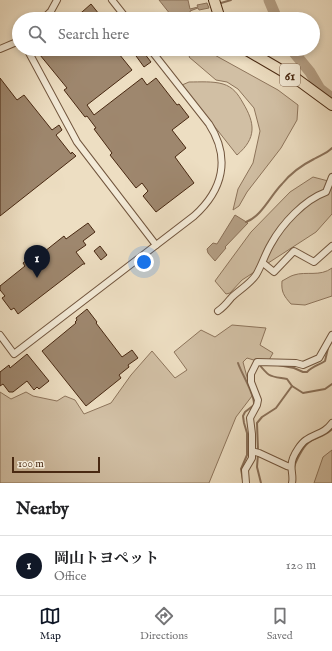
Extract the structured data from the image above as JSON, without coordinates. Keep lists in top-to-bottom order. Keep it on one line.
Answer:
{"streets":{"main road":["61"]},"scale_bar":"100 m","page":{"search":"Search here","pins":"1","scale":"100 m","heading":"Nearby","list":[{"mark":"1","name":"岡山トヨペット","note":"Office","value":"120 m"}],"nav":["Map","Directions","Saved"]}}
